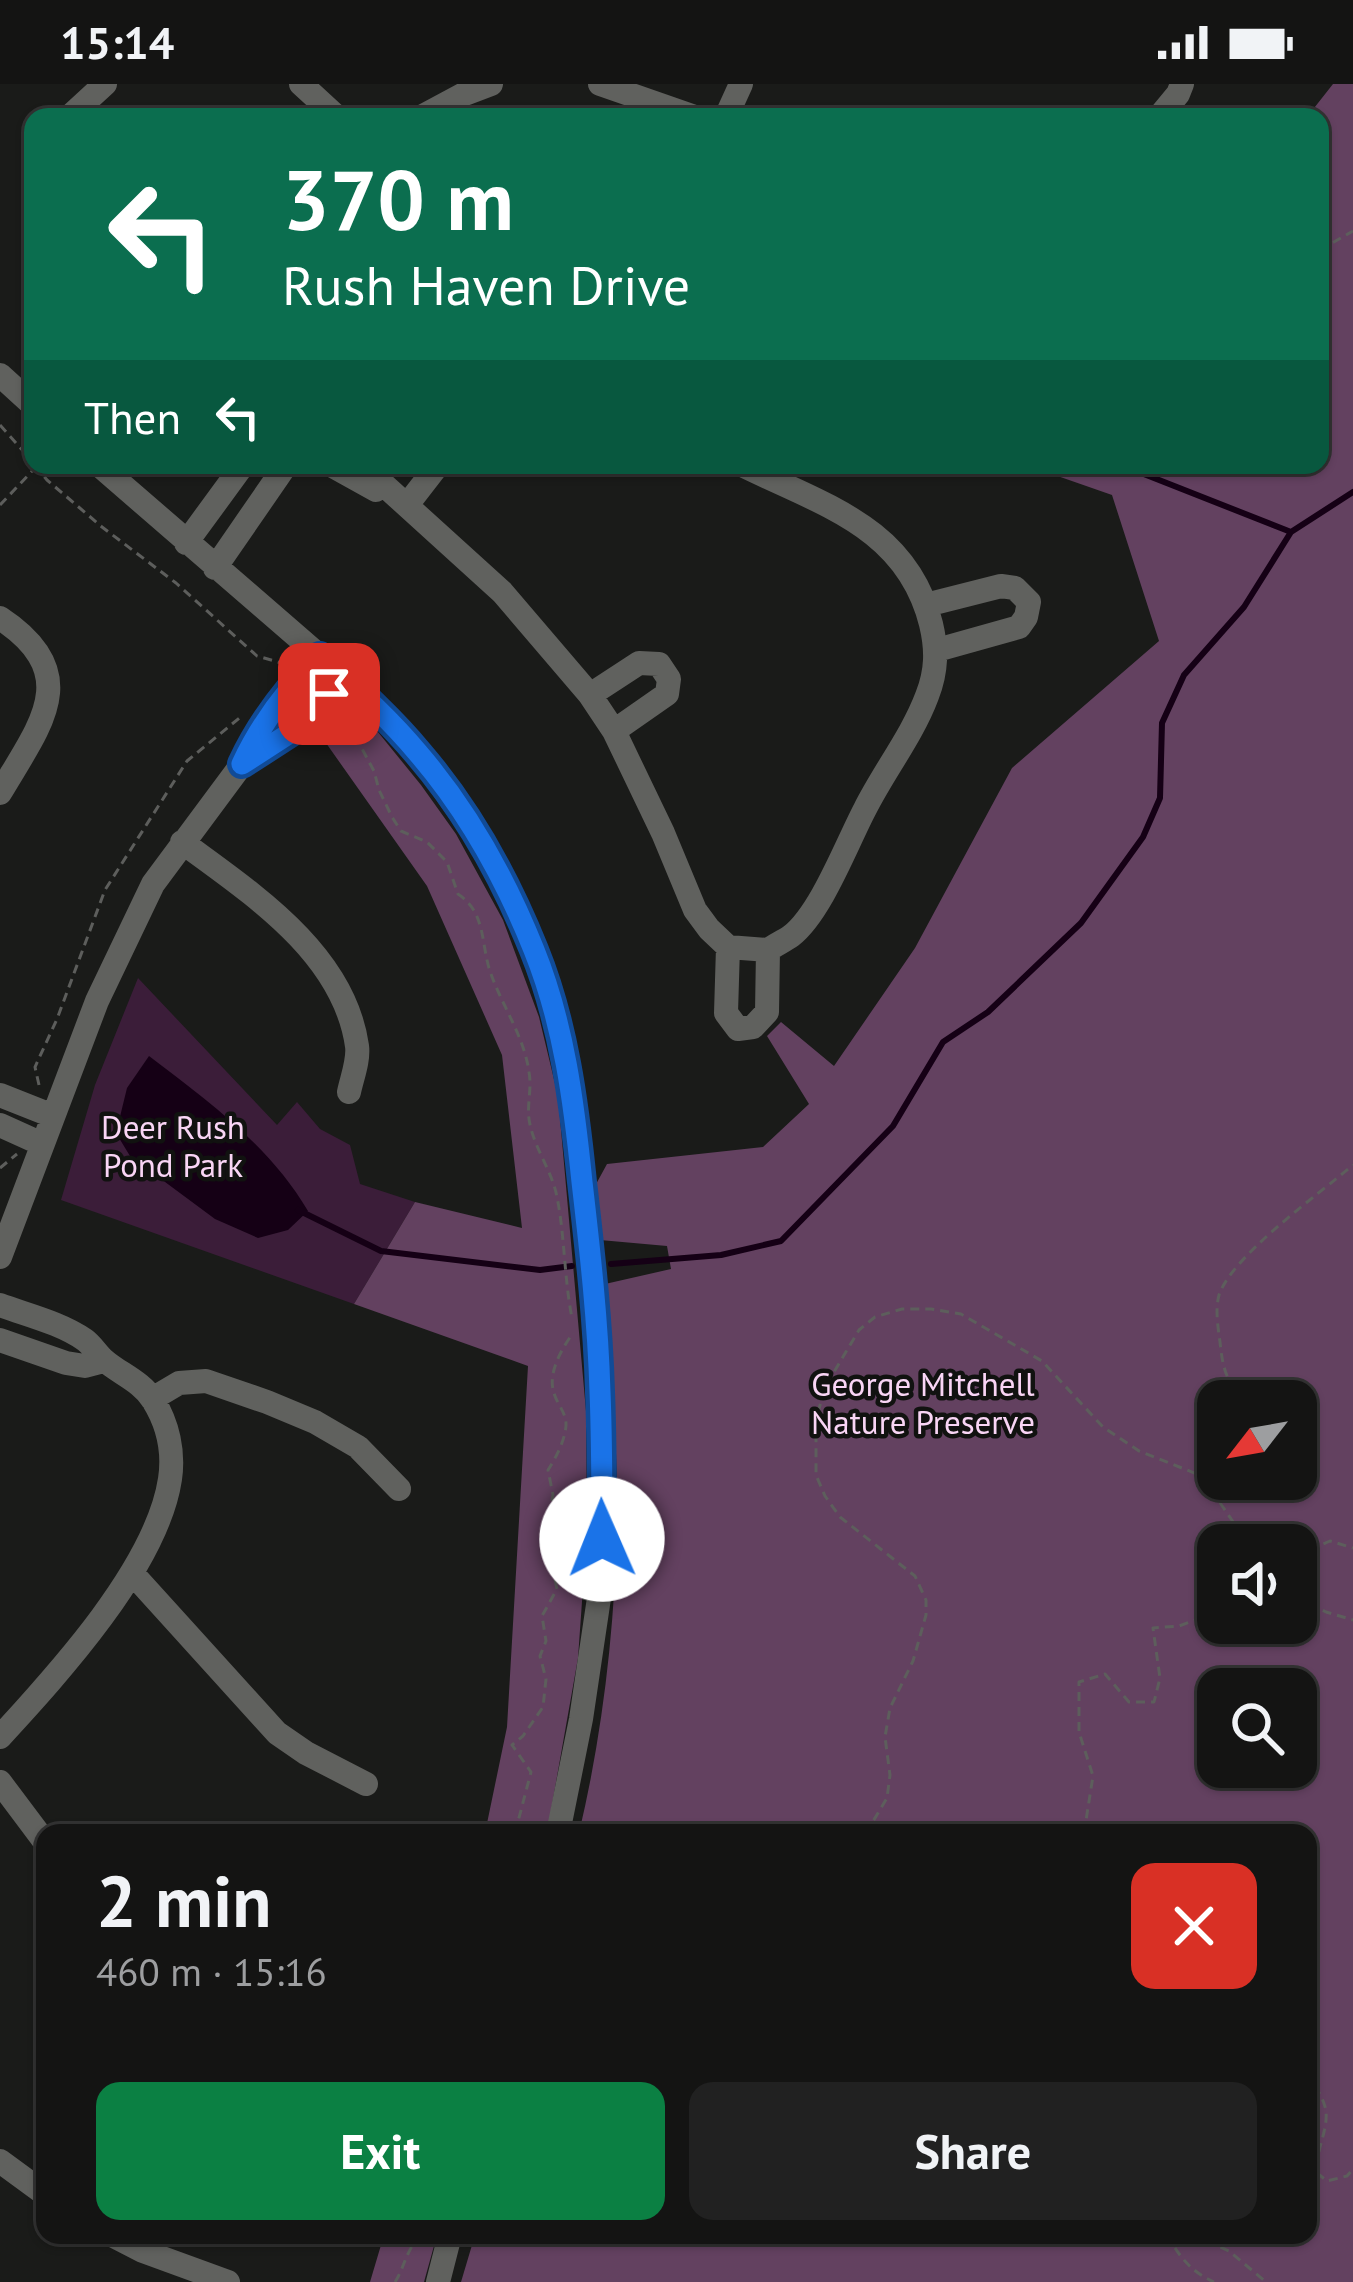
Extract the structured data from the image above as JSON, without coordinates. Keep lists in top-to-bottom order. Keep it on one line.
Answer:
{"parks":["Deer Rush Pond Park","George Mitchell Nature Preserve"],"north":"bottom left","page":{"status":"15:14","turn":["370 m","Rush Haven Drive"],"then":"Then","heading":["2 min","460 m · 15:16"],"buttons":["Exit","Share"]}}
